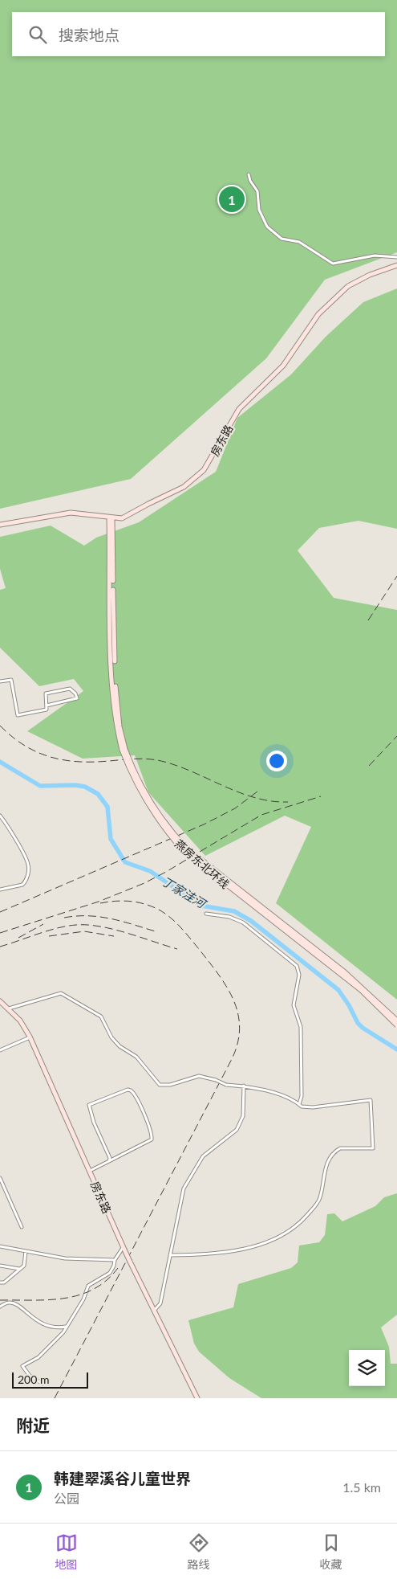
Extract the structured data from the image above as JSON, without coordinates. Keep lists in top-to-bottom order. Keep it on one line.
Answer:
{"streets":{"main road":["房东路","燕房东北环线"]},"crossings":[["房东路","燕房东北环线"]],"water":["丁家洼河"],"scale_bar":"200 m","page":{"search":"搜索地点","pins":"1","scale":"200 m","heading":"附近","list":[{"mark":"1","name":"韩建翠溪谷儿童世界","note":"公园","value":"1.5 km"}],"nav":["地图","路线","收藏"]}}
